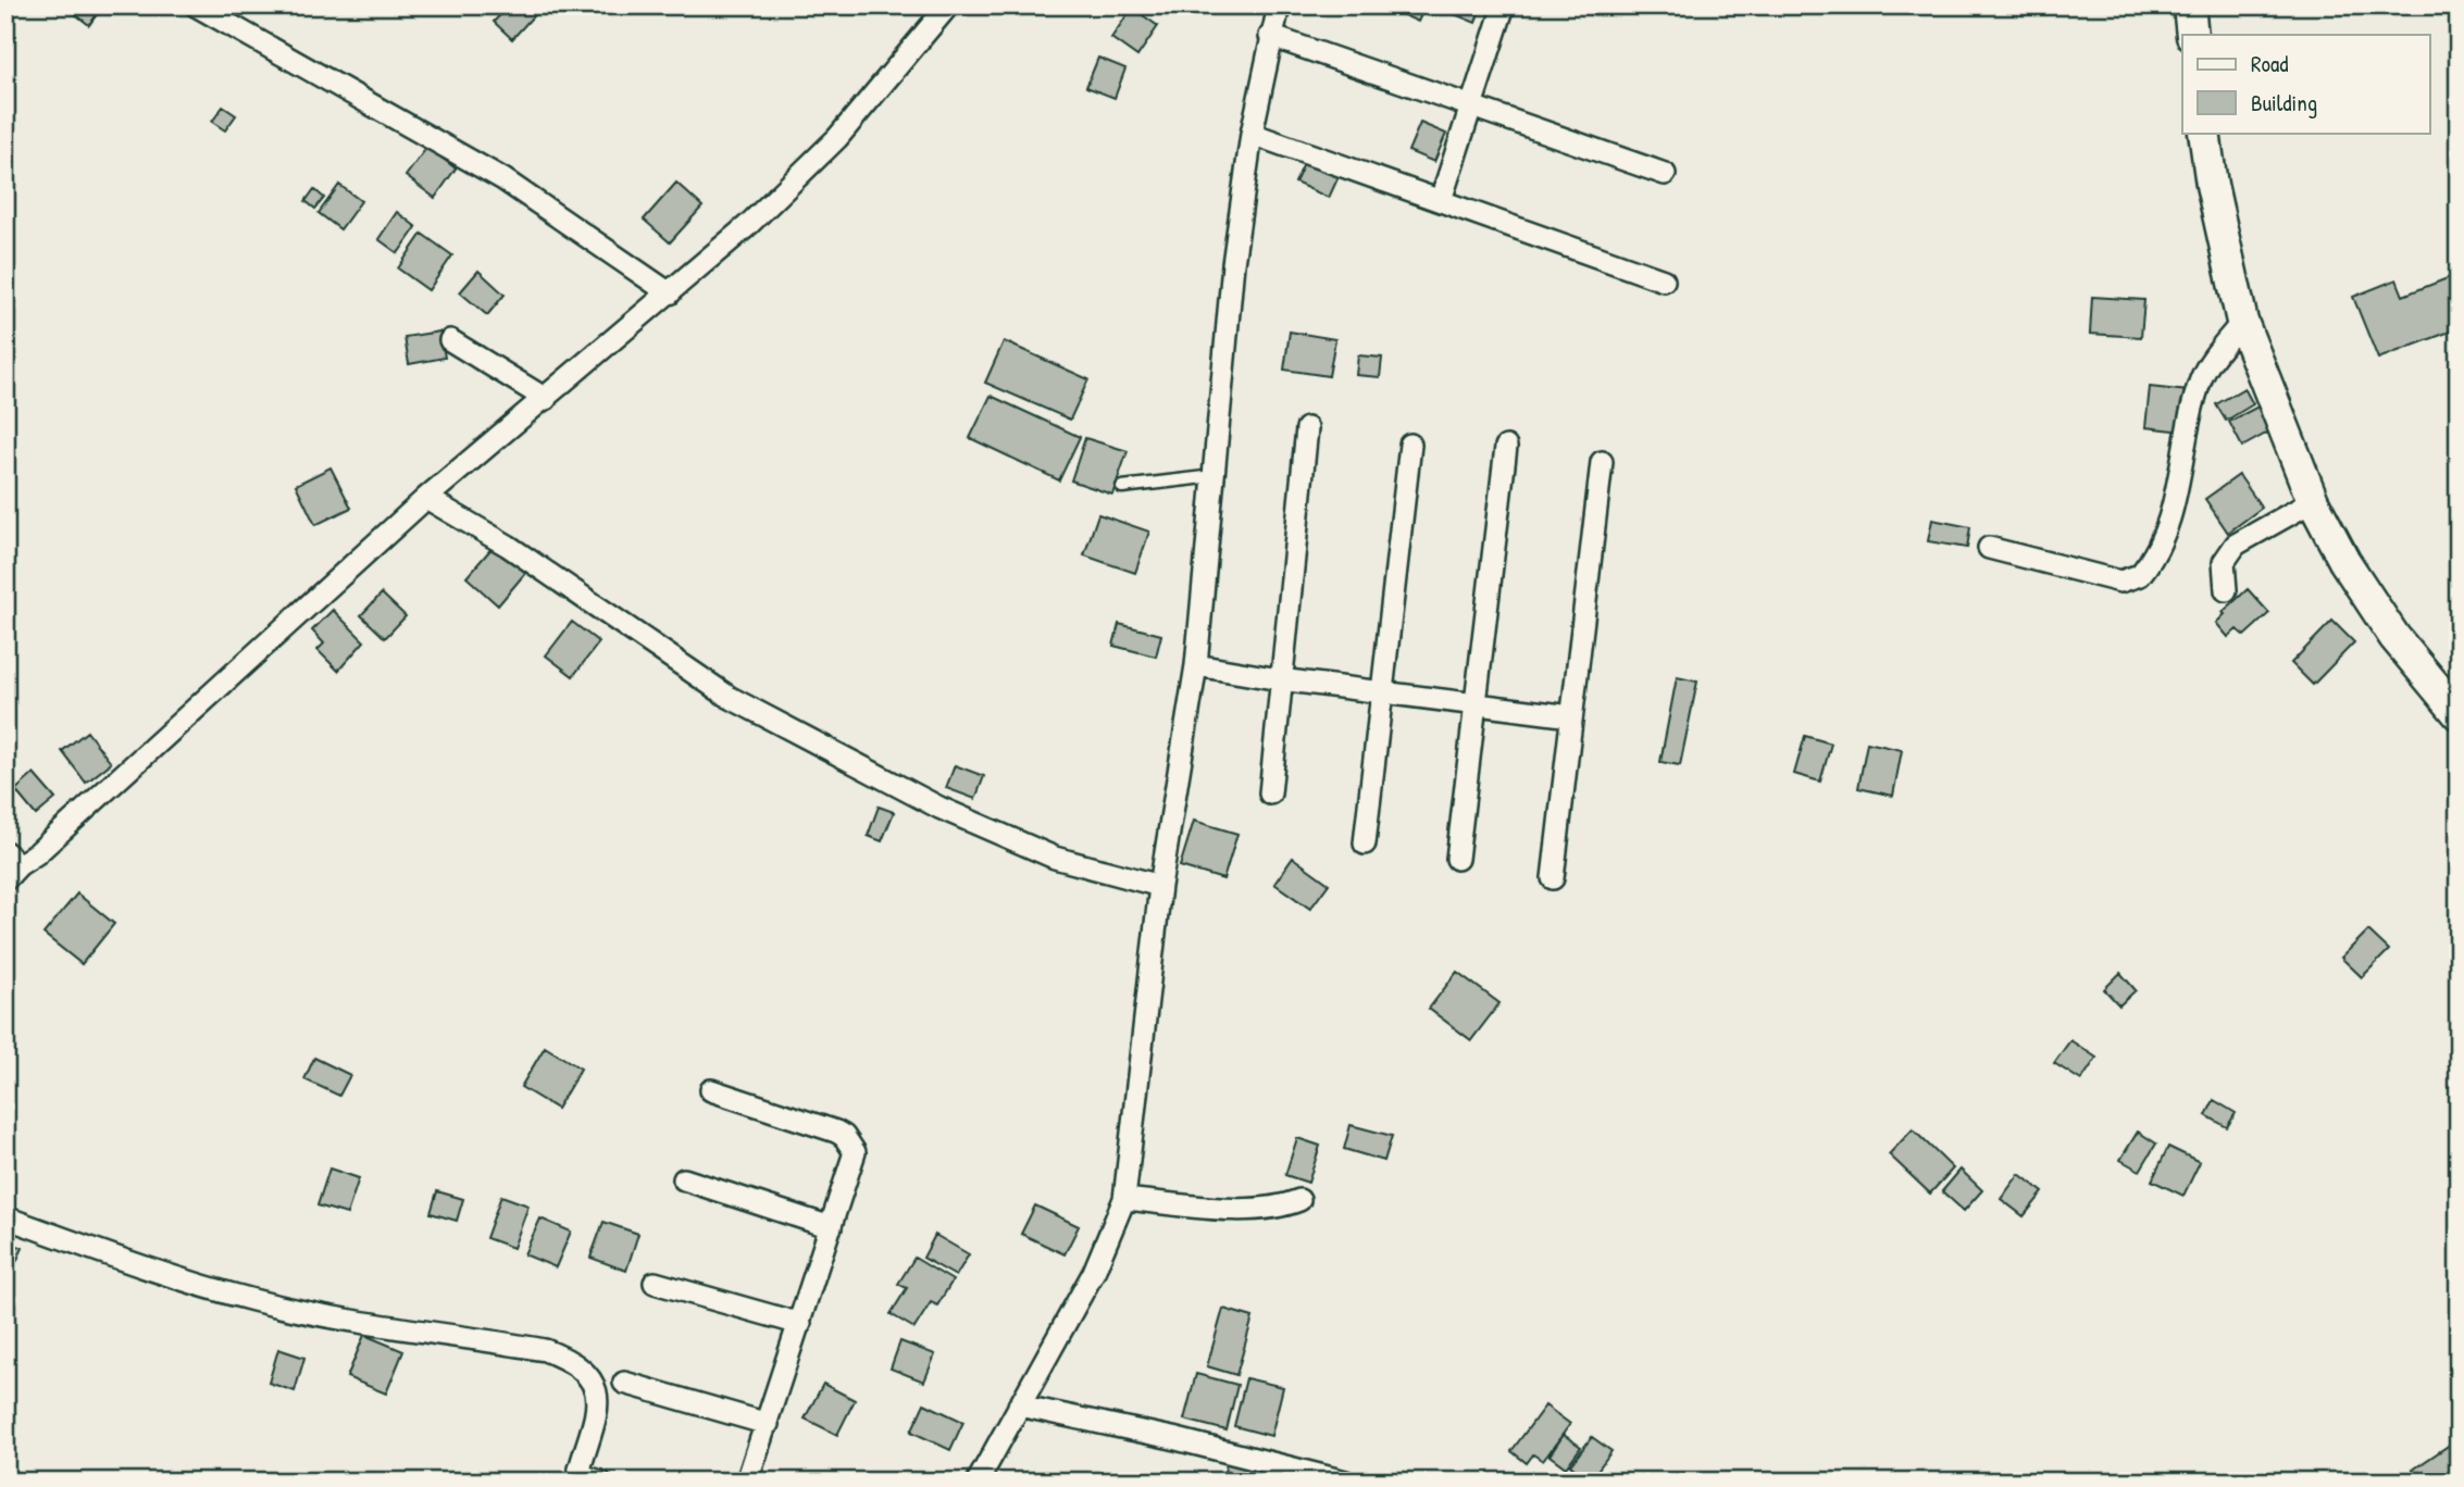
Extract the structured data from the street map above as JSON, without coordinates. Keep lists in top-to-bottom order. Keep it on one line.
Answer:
{"legend":["Road","Building"]}
